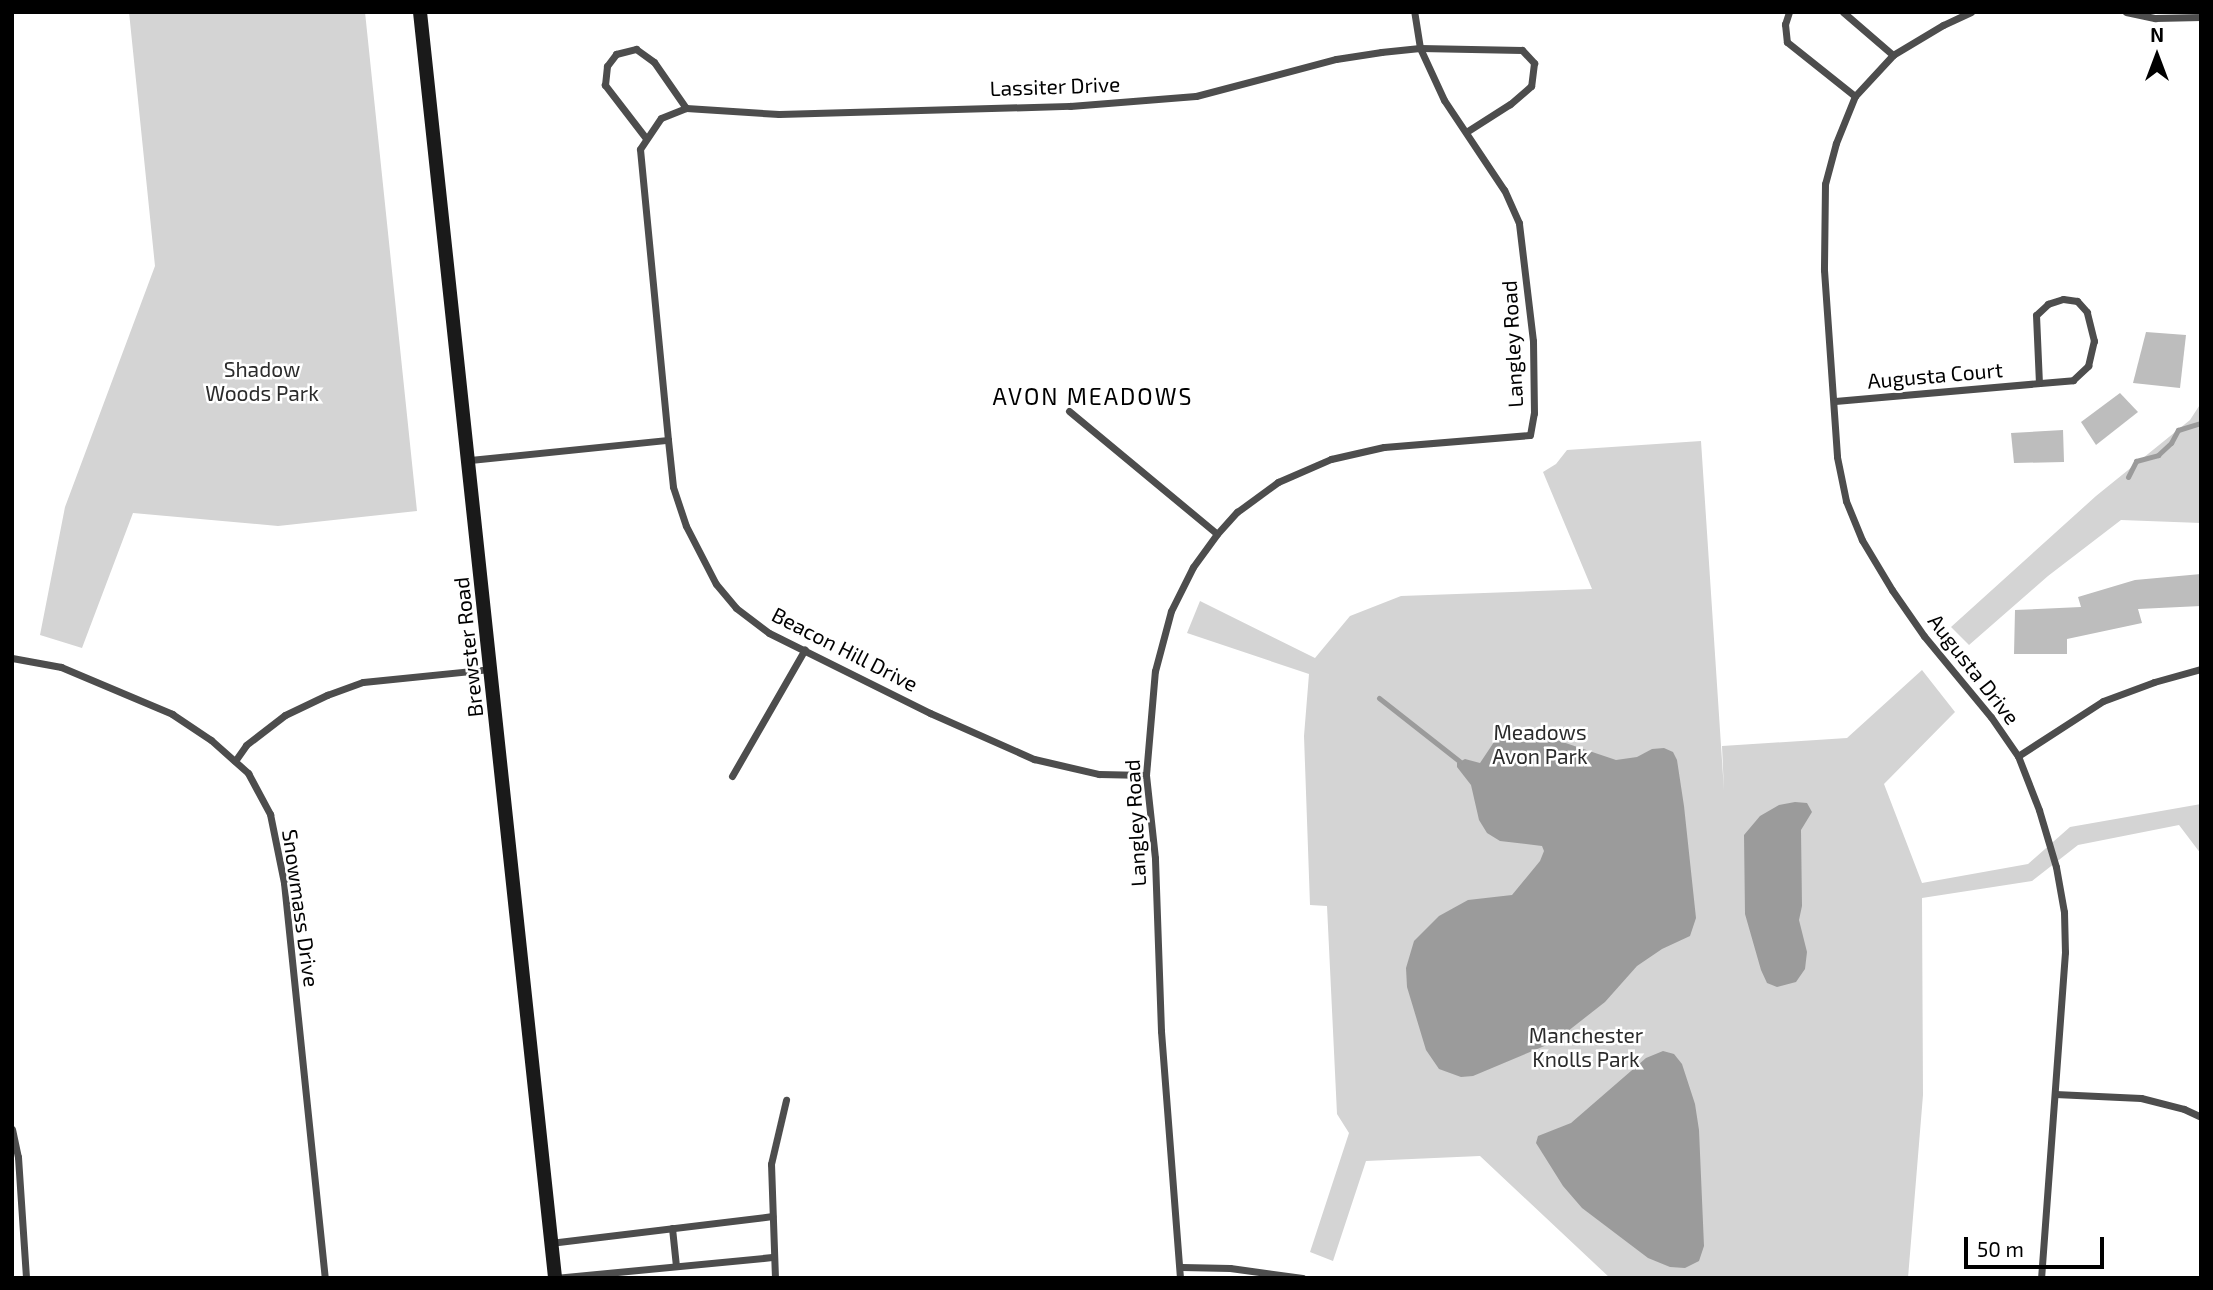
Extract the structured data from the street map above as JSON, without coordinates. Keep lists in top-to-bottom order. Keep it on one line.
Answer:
{"streets":{"street":["Lassiter Drive","Langley Road","Augusta Court","Brewster Road","Beacon Hill Drive","Augusta Drive","Snowmass Drive"]},"crossings":[["Lassiter Drive","Langley Road"],["Langley Road","Beacon Hill Drive"],["Augusta Court","Augusta Drive"]],"districts":["AVON MEADOWS"],"parks":["Shadow Woods Park","Meadows Avon Park","Manchester Knolls Park"],"scale_bar":"50 m","north":"top"}
